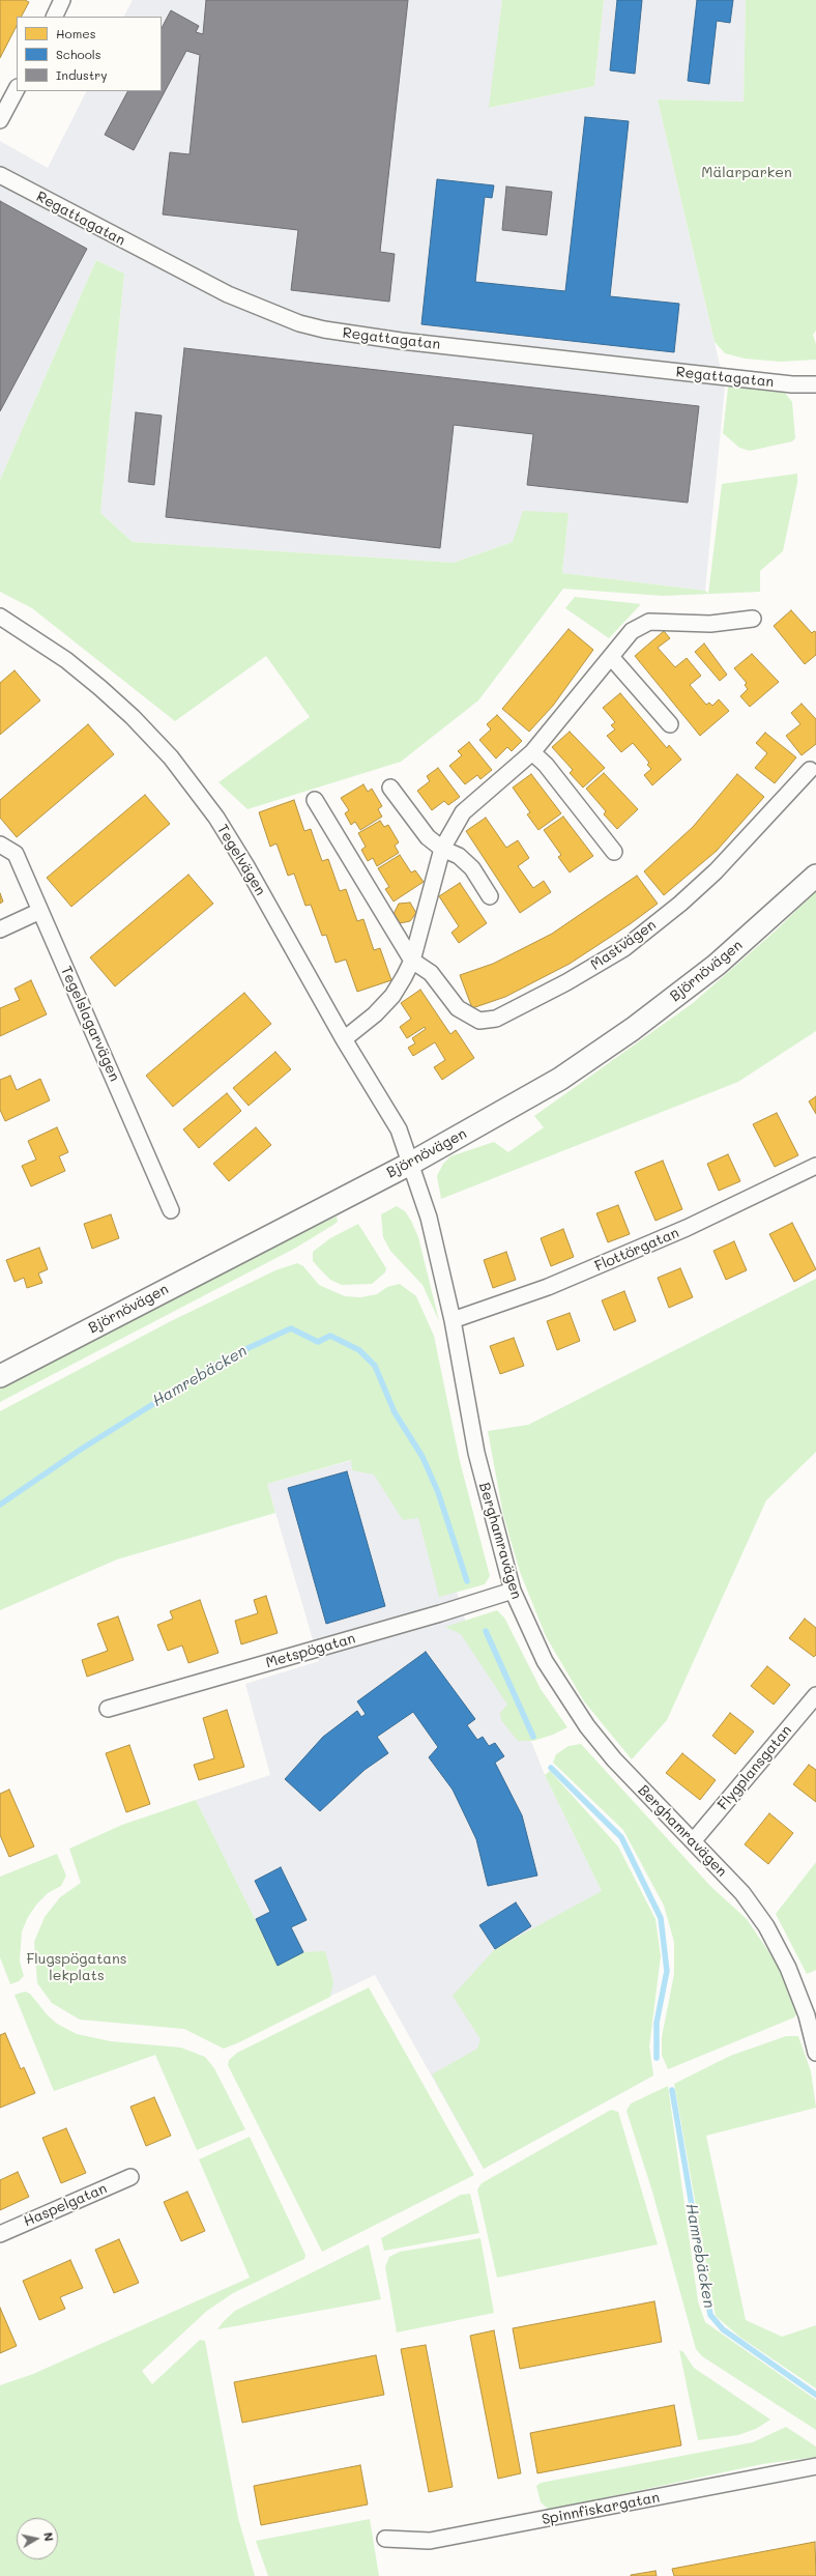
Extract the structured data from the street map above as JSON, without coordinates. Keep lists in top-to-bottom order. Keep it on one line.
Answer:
{"streets":{"main road":["Björnövägen"],"street":["Regattagatan","Tegelvägen","Mastvägen","Tegelslagarvägen","Flottörgatan","Berghamravägen","Metspögatan","Flygplansgatan","Haspelgatan","Spinnfiskargatan"]},"crossings":[["Tegelvägen","Björnövägen"],["Tegelvägen","Berghamravägen"],["Björnövägen","Berghamravägen"],["Flottörgatan","Berghamravägen"],["Berghamravägen","Metspögatan"],["Berghamravägen","Flygplansgatan"]],"water":["Hamrebäcken"],"parks":["Mälarparken","Flugspögatans lekplats"],"legend":["Homes","Schools","Industry"],"north":"right"}
